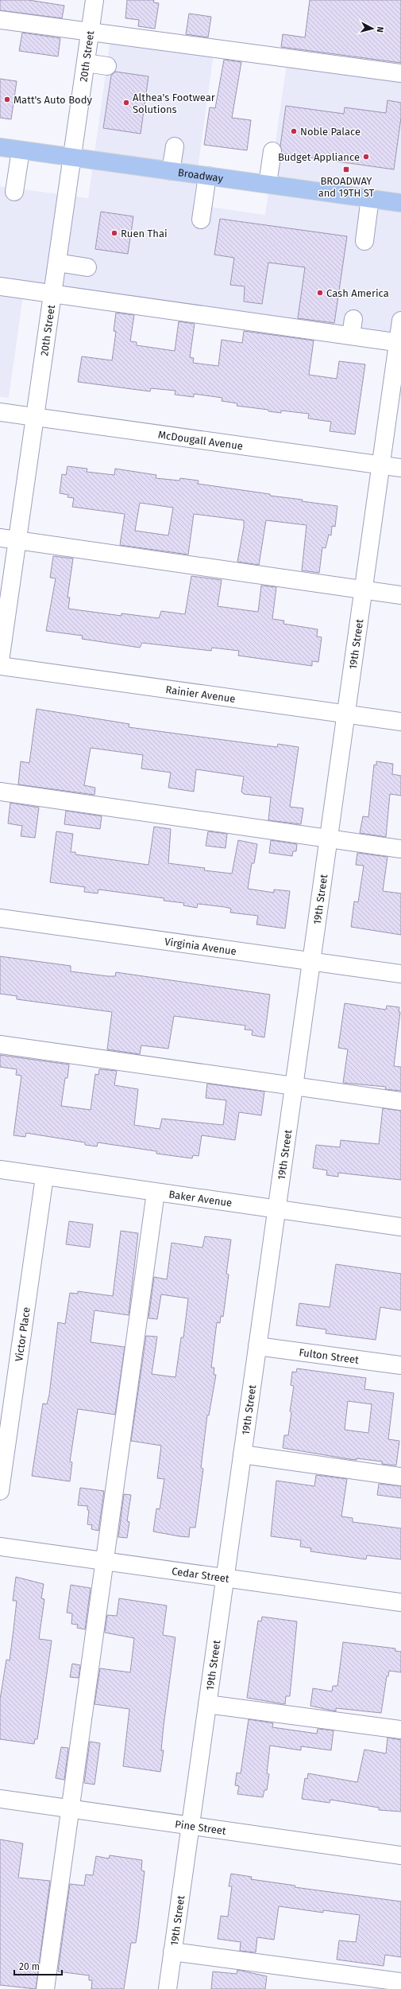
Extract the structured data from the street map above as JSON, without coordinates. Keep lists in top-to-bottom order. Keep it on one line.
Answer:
{"streets":{"main road":["Broadway"],"street":["20th Street","McDougall Avenue","19th Street","Rainier Avenue","Virginia Avenue","Baker Avenue","Victor Place","Fulton Street","Cedar Street","Pine Street"]},"crossings":[["20th Street","Broadway"],["20th Street","McDougall Avenue"],["McDougall Avenue","19th Street"],["19th Street","Rainier Avenue"],["19th Street","Virginia Avenue"],["19th Street","Baker Avenue"],["19th Street","Fulton Street"],["19th Street","Cedar Street"],["19th Street","Pine Street"],["Baker Avenue","Victor Place"]],"places":{"other":["Matt's Auto Body","Althea's Footwear Solutions","Noble Palace","Budget Appliance","Ruen Thai","Cash America"],"transit":["BROADWAY and 19TH ST"]},"scale_bar":"20 m","north":"right"}
